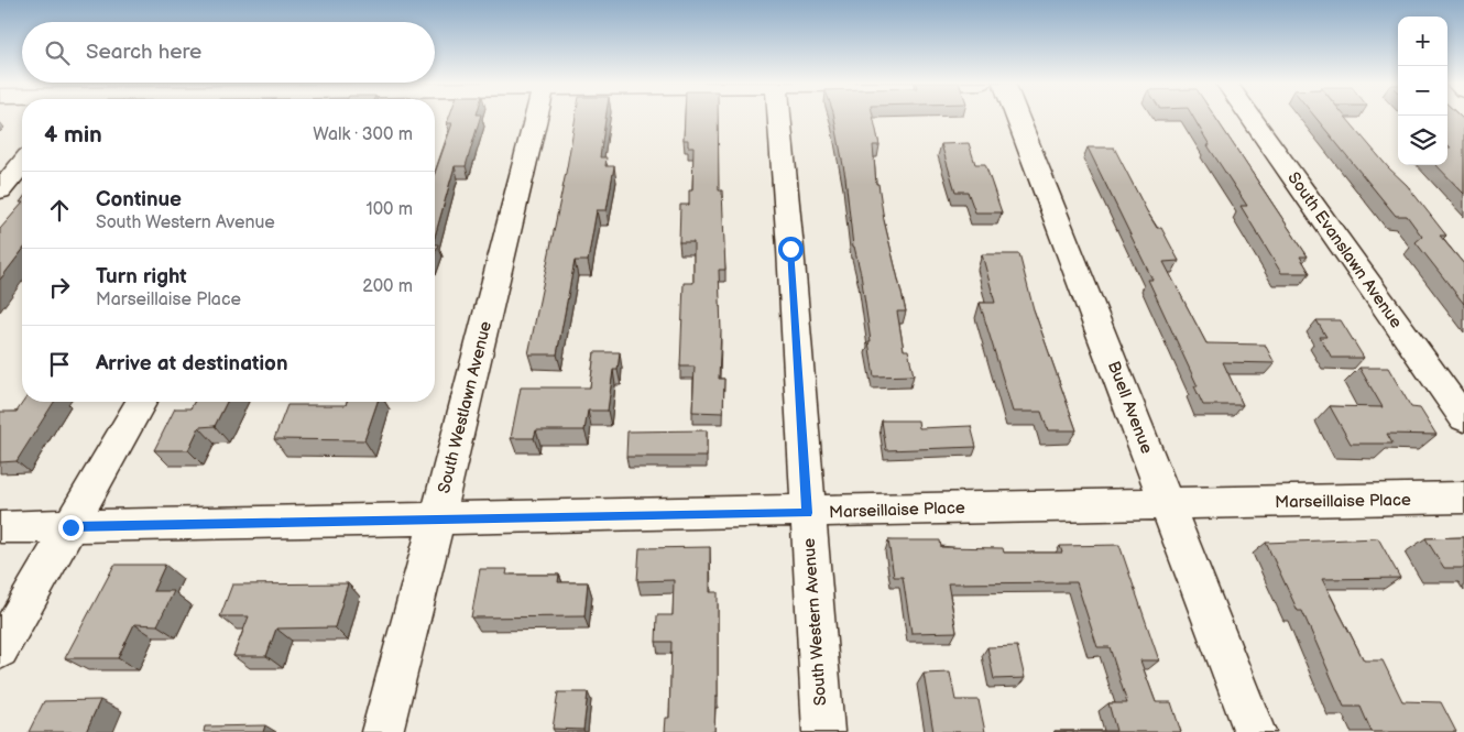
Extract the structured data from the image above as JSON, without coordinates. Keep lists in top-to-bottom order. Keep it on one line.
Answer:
{"streets":{"street":["South Evanslawn Avenue","South Westlawn Avenue","Buell Avenue","Marseillaise Place","South Western Avenue"]},"crossings":[["South Westlawn Avenue","Marseillaise Place"],["Buell Avenue","Marseillaise Place"],["Marseillaise Place","South Western Avenue"]],"page":{"map_buttons":["+","−"],"search":"Search here","heading":["4 min","Walk · 300 m"],"list":[["Continue","South Western Avenue","100 m"],["Turn right","Marseillaise Place","200 m"],"Arrive at destination"]}}
